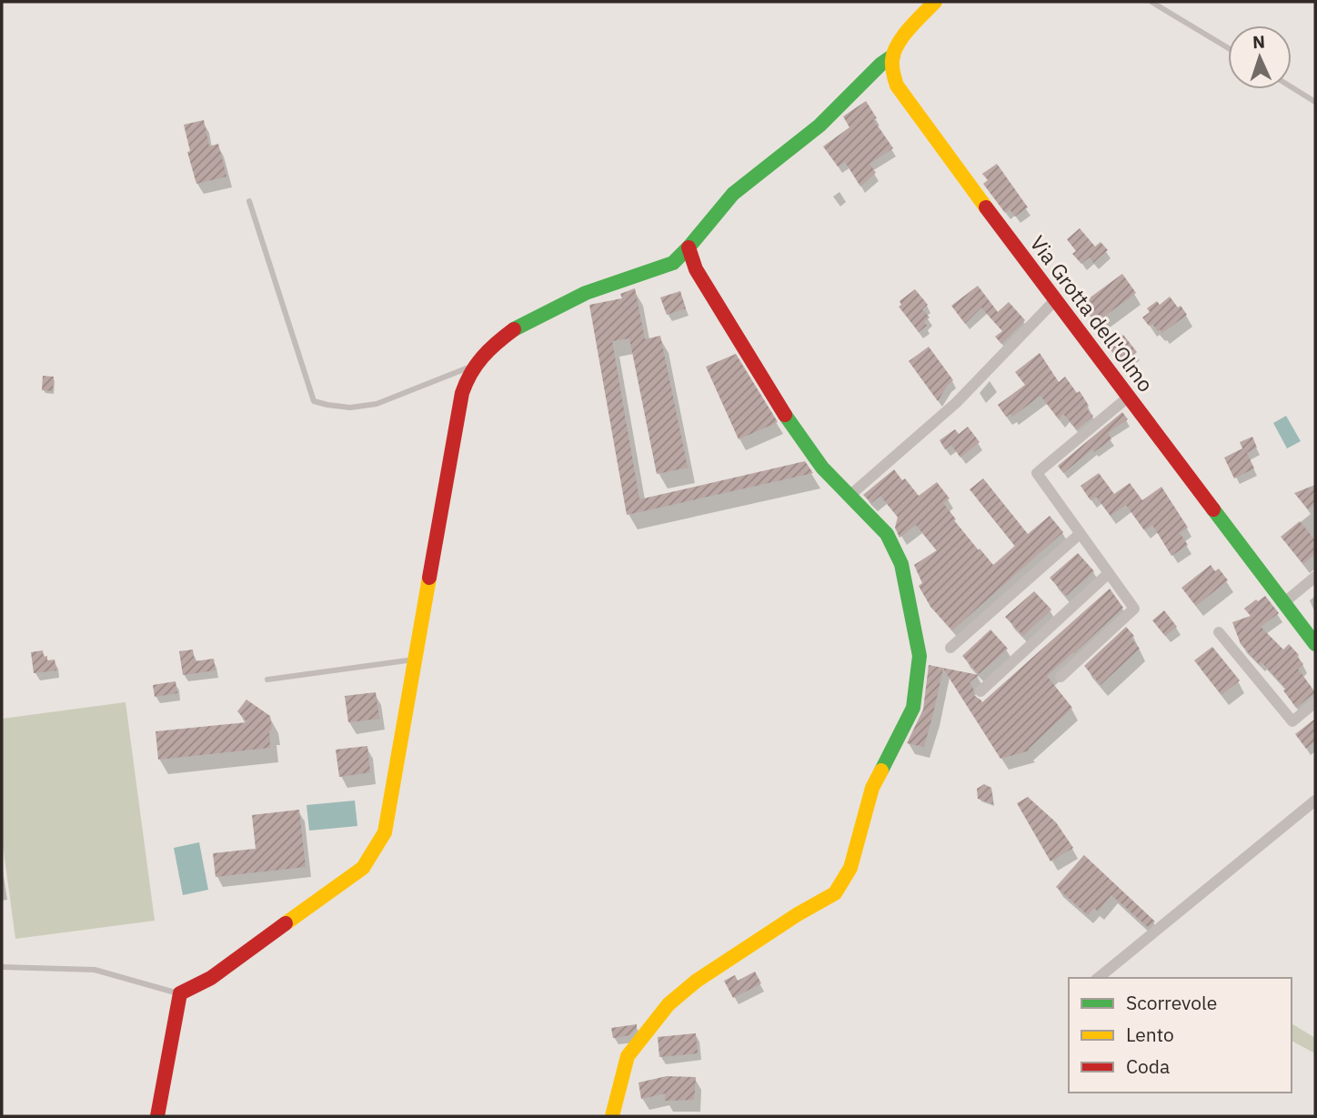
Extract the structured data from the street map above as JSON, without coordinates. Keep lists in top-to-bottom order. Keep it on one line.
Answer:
{"streets":{"street":["Via Grotta dell'Olmo"]},"legend":["Scorrevole","Lento","Coda"],"north":"top"}
